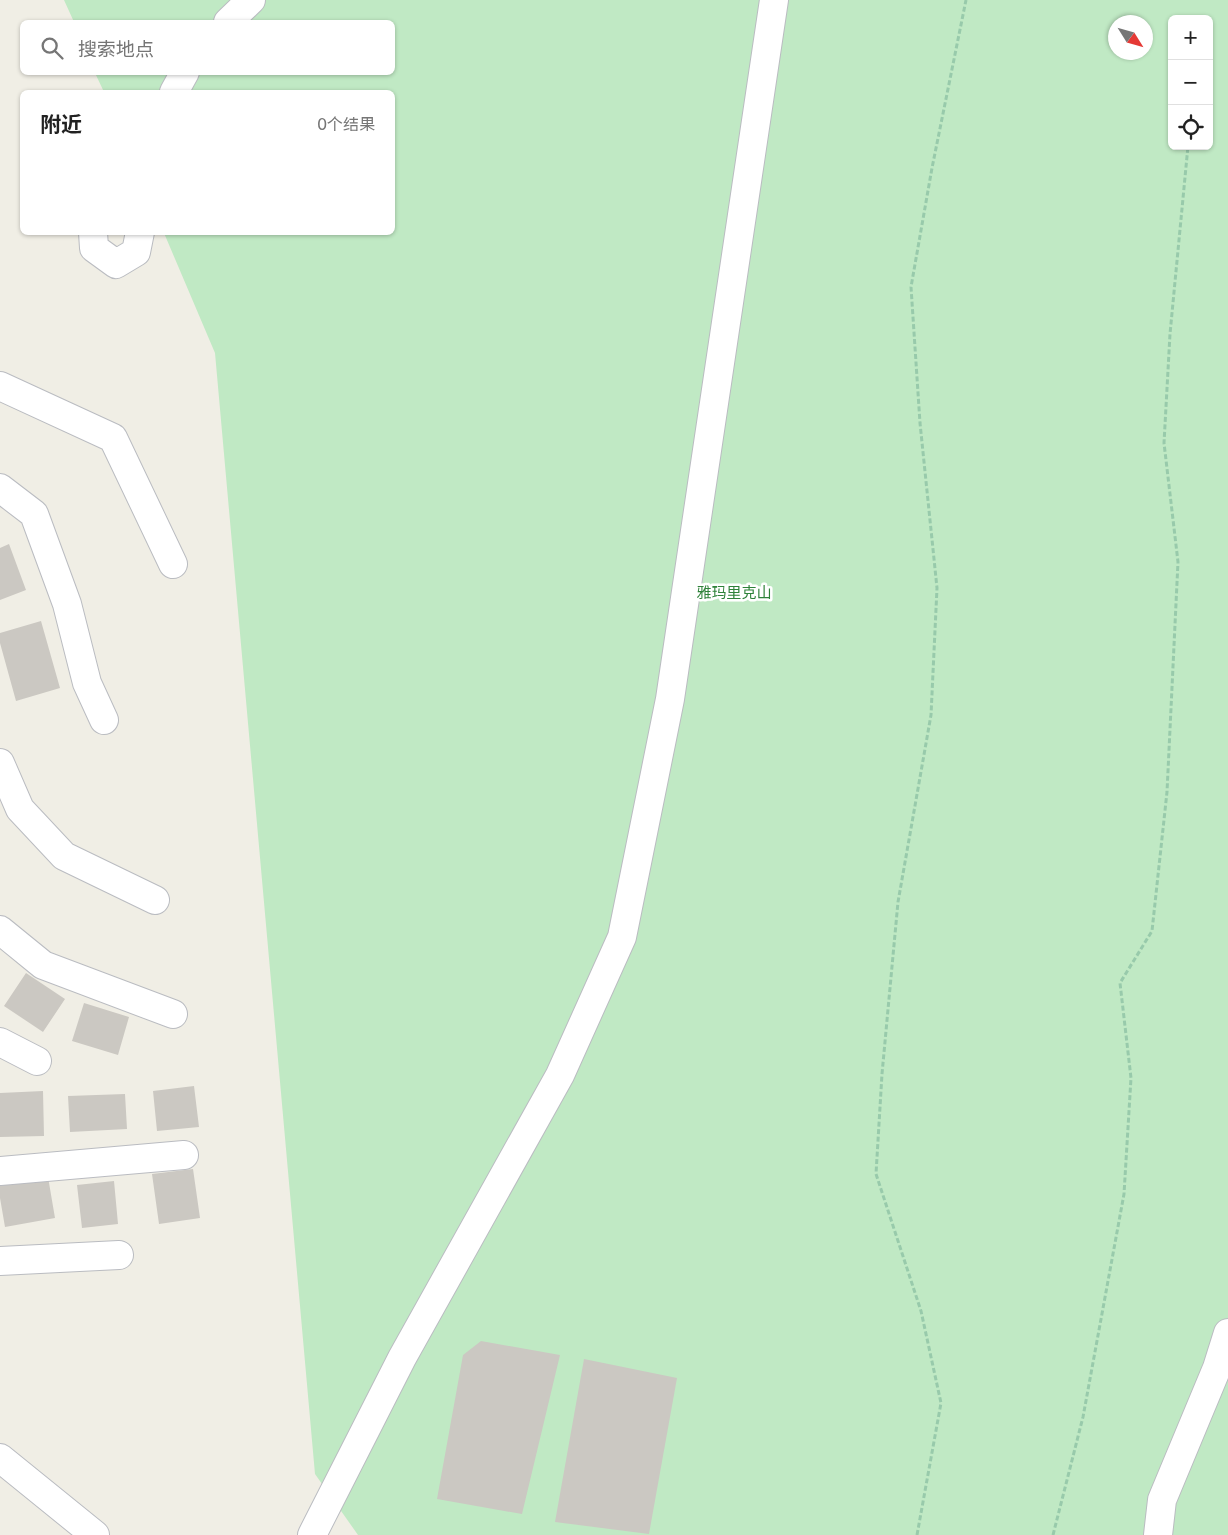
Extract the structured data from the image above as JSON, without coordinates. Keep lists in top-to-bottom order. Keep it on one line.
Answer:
{"parks":["雅玛里克山"],"north":"bottom right","page":{"map_buttons":["+","−"],"search":"搜索地点","heading":["附近","0个结果"]}}
